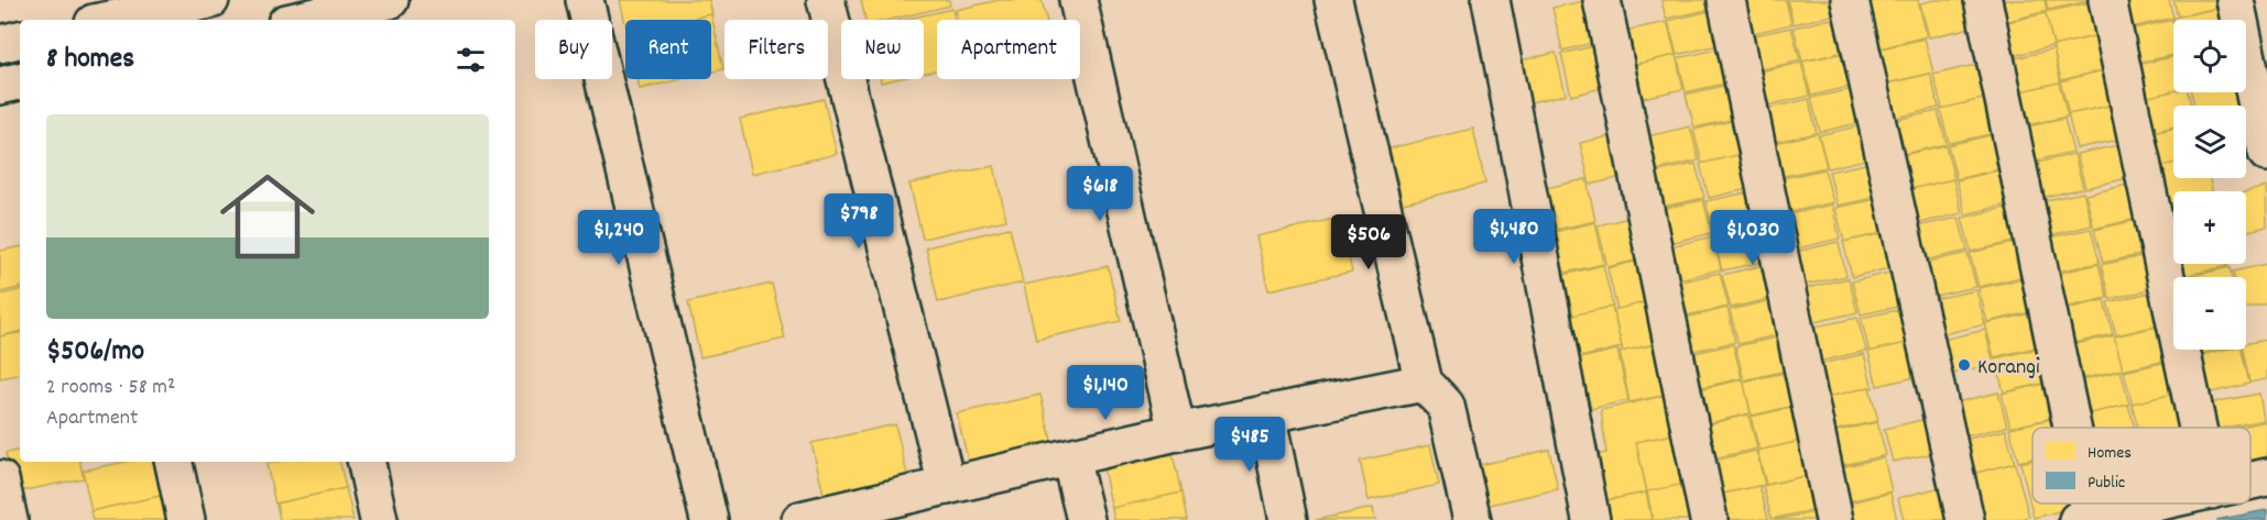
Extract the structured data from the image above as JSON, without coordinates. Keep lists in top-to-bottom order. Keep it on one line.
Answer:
{"places":["Korangi"],"legend":["Homes","Public"],"page":{"map_buttons":["+","−"],"chip":["Buy","Rent","Filters","New","Apartment"],"heading":"8 homes","list":[{"name":"$506/mo","note":"2 rooms · 58 m² · Apartment"}],"price":["$618","$798","$1,480","$1,240","$1,030","$506","$1,140","$485"]}}
